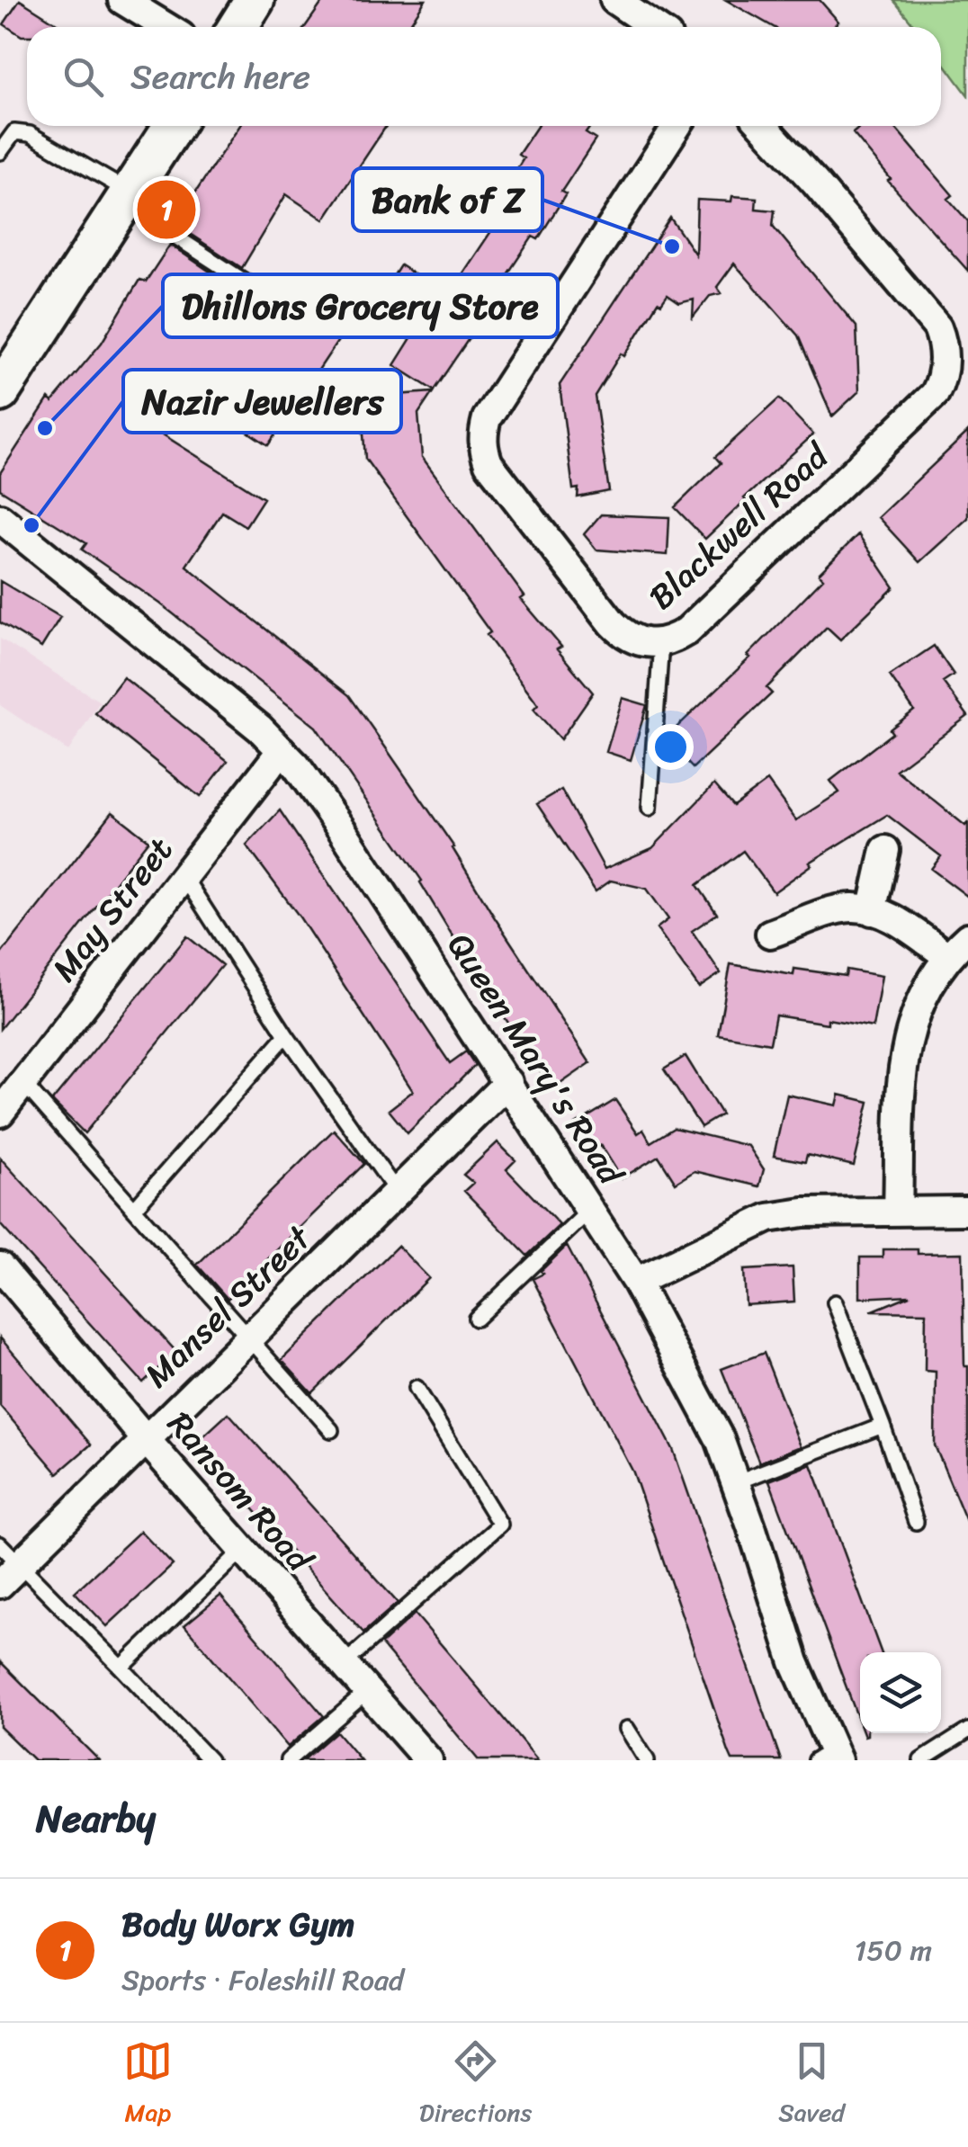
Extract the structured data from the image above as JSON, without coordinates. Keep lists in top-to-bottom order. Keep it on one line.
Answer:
{"streets":{"street":["Blackwell Road","May Street","Queen Mary's Road","Mansel Street","Ransom Road"]},"crossings":[["May Street","Queen Mary's Road"],["Queen Mary's Road","Mansel Street"],["Mansel Street","Ransom Road"]],"places":["Bank of Z","Dhillons Grocery Store","Nazir Jewellers"],"page":{"search":"Search here","pins":"1","heading":"Nearby","list":[{"mark":"1","name":"Body Worx Gym","note":"Sports · Foleshill Road","value":"150 m"}],"nav":["Map","Directions","Saved"]}}
